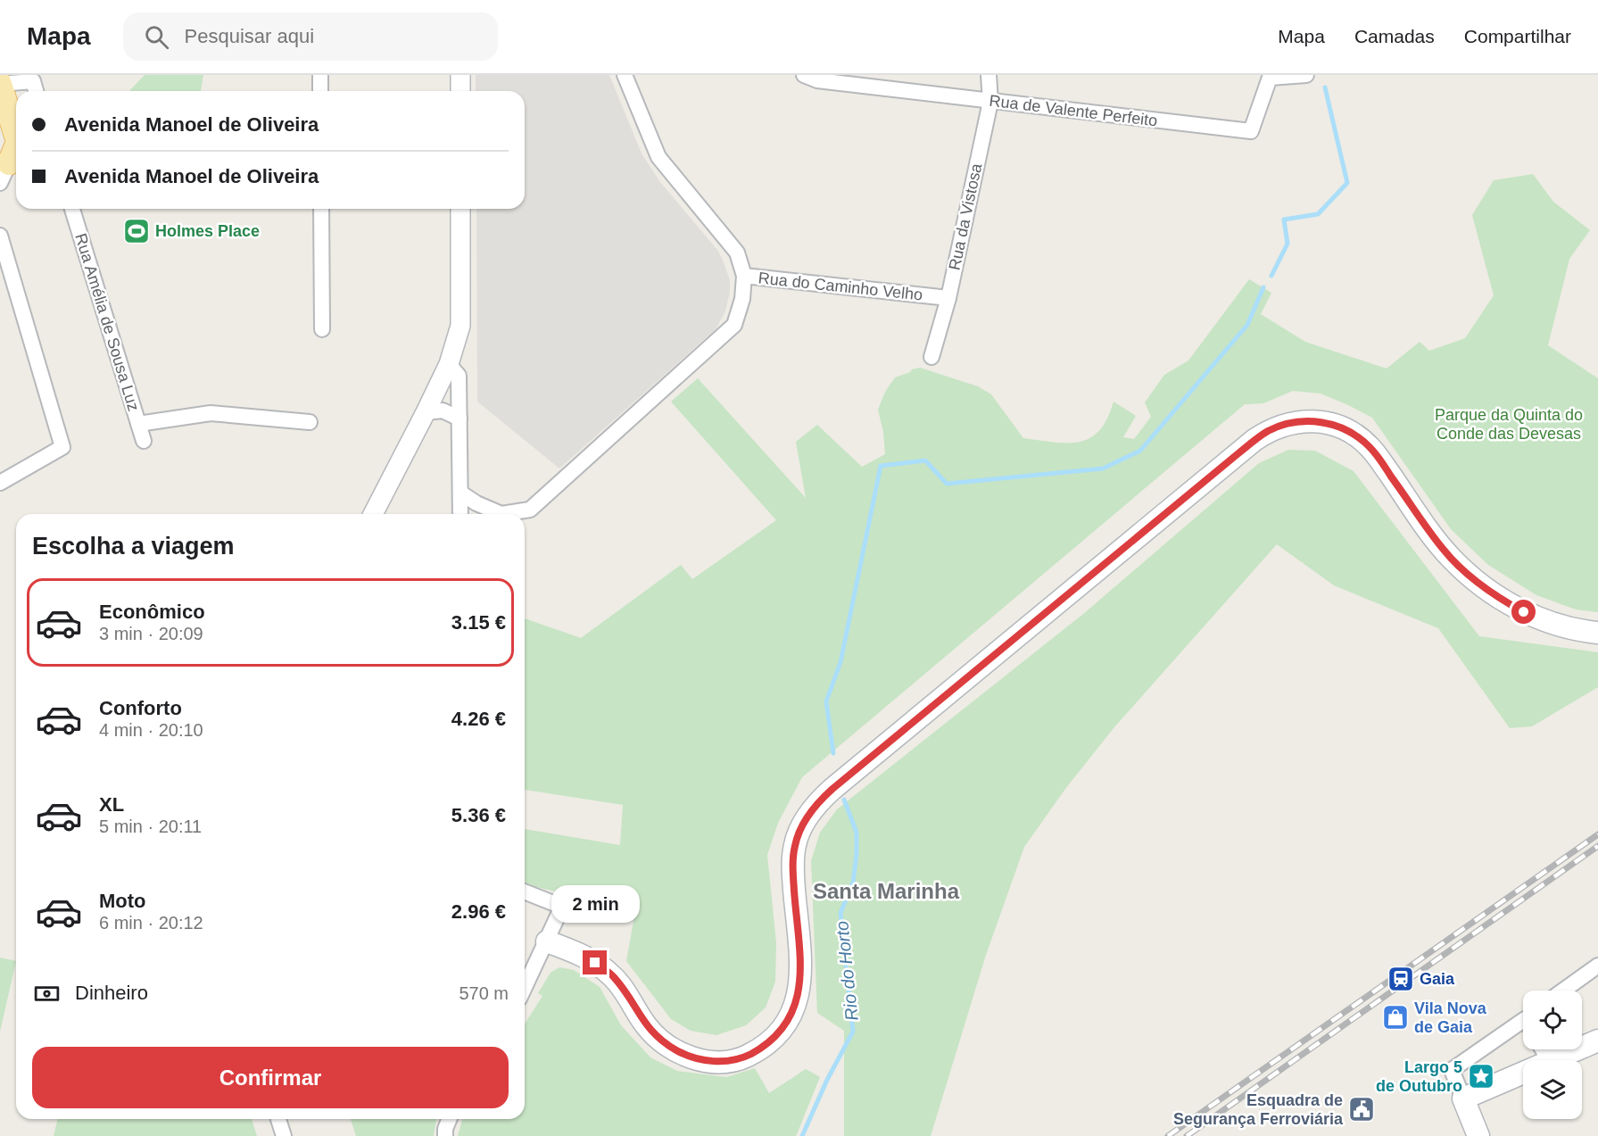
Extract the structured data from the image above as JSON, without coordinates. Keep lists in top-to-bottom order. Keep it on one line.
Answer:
{"streets":{"street":["Rua de Valente Perfeito","Rua da Vistosa","Rua do Caminho Velho","Rua Amélia de Sousa Luz"]},"crossings":[["Rua de Valente Perfeito","Rua da Vistosa"],["Rua da Vistosa","Rua do Caminho Velho"]],"districts":["Santa Marinha"],"water":["Rio do Horto"],"parks":["Parque da Quinta do Conde das Devesas"],"places":{"sports":["Holmes Place"],"station":["Gaia"],"shop":["Vila Nova de Gaia"],"place":["Largo 5 de Outubro"],"public building":["Esquadra de Segurança Ferroviária"]},"page":{"header":"Mapa","search":"Pesquisar aqui","nav":["Mapa","Camadas","Compartilhar"],"banner":["Avenida Manoel de Oliveira","Avenida Manoel de Oliveira"],"heading":"Escolha a viagem","list":[{"name":"Econômico","note":"3 min · 20:09","value":"3.15 €"},{"name":"Conforto","note":"4 min · 20:10","value":"4.26 €"},{"name":"XL","note":"5 min · 20:11","value":"5.36 €"},{"name":"Moto","note":"6 min · 20:12","value":"2.96 €"}],"bubble":"2 min","pay":["Dinheiro","570 m"],"buttons":"Confirmar"}}
